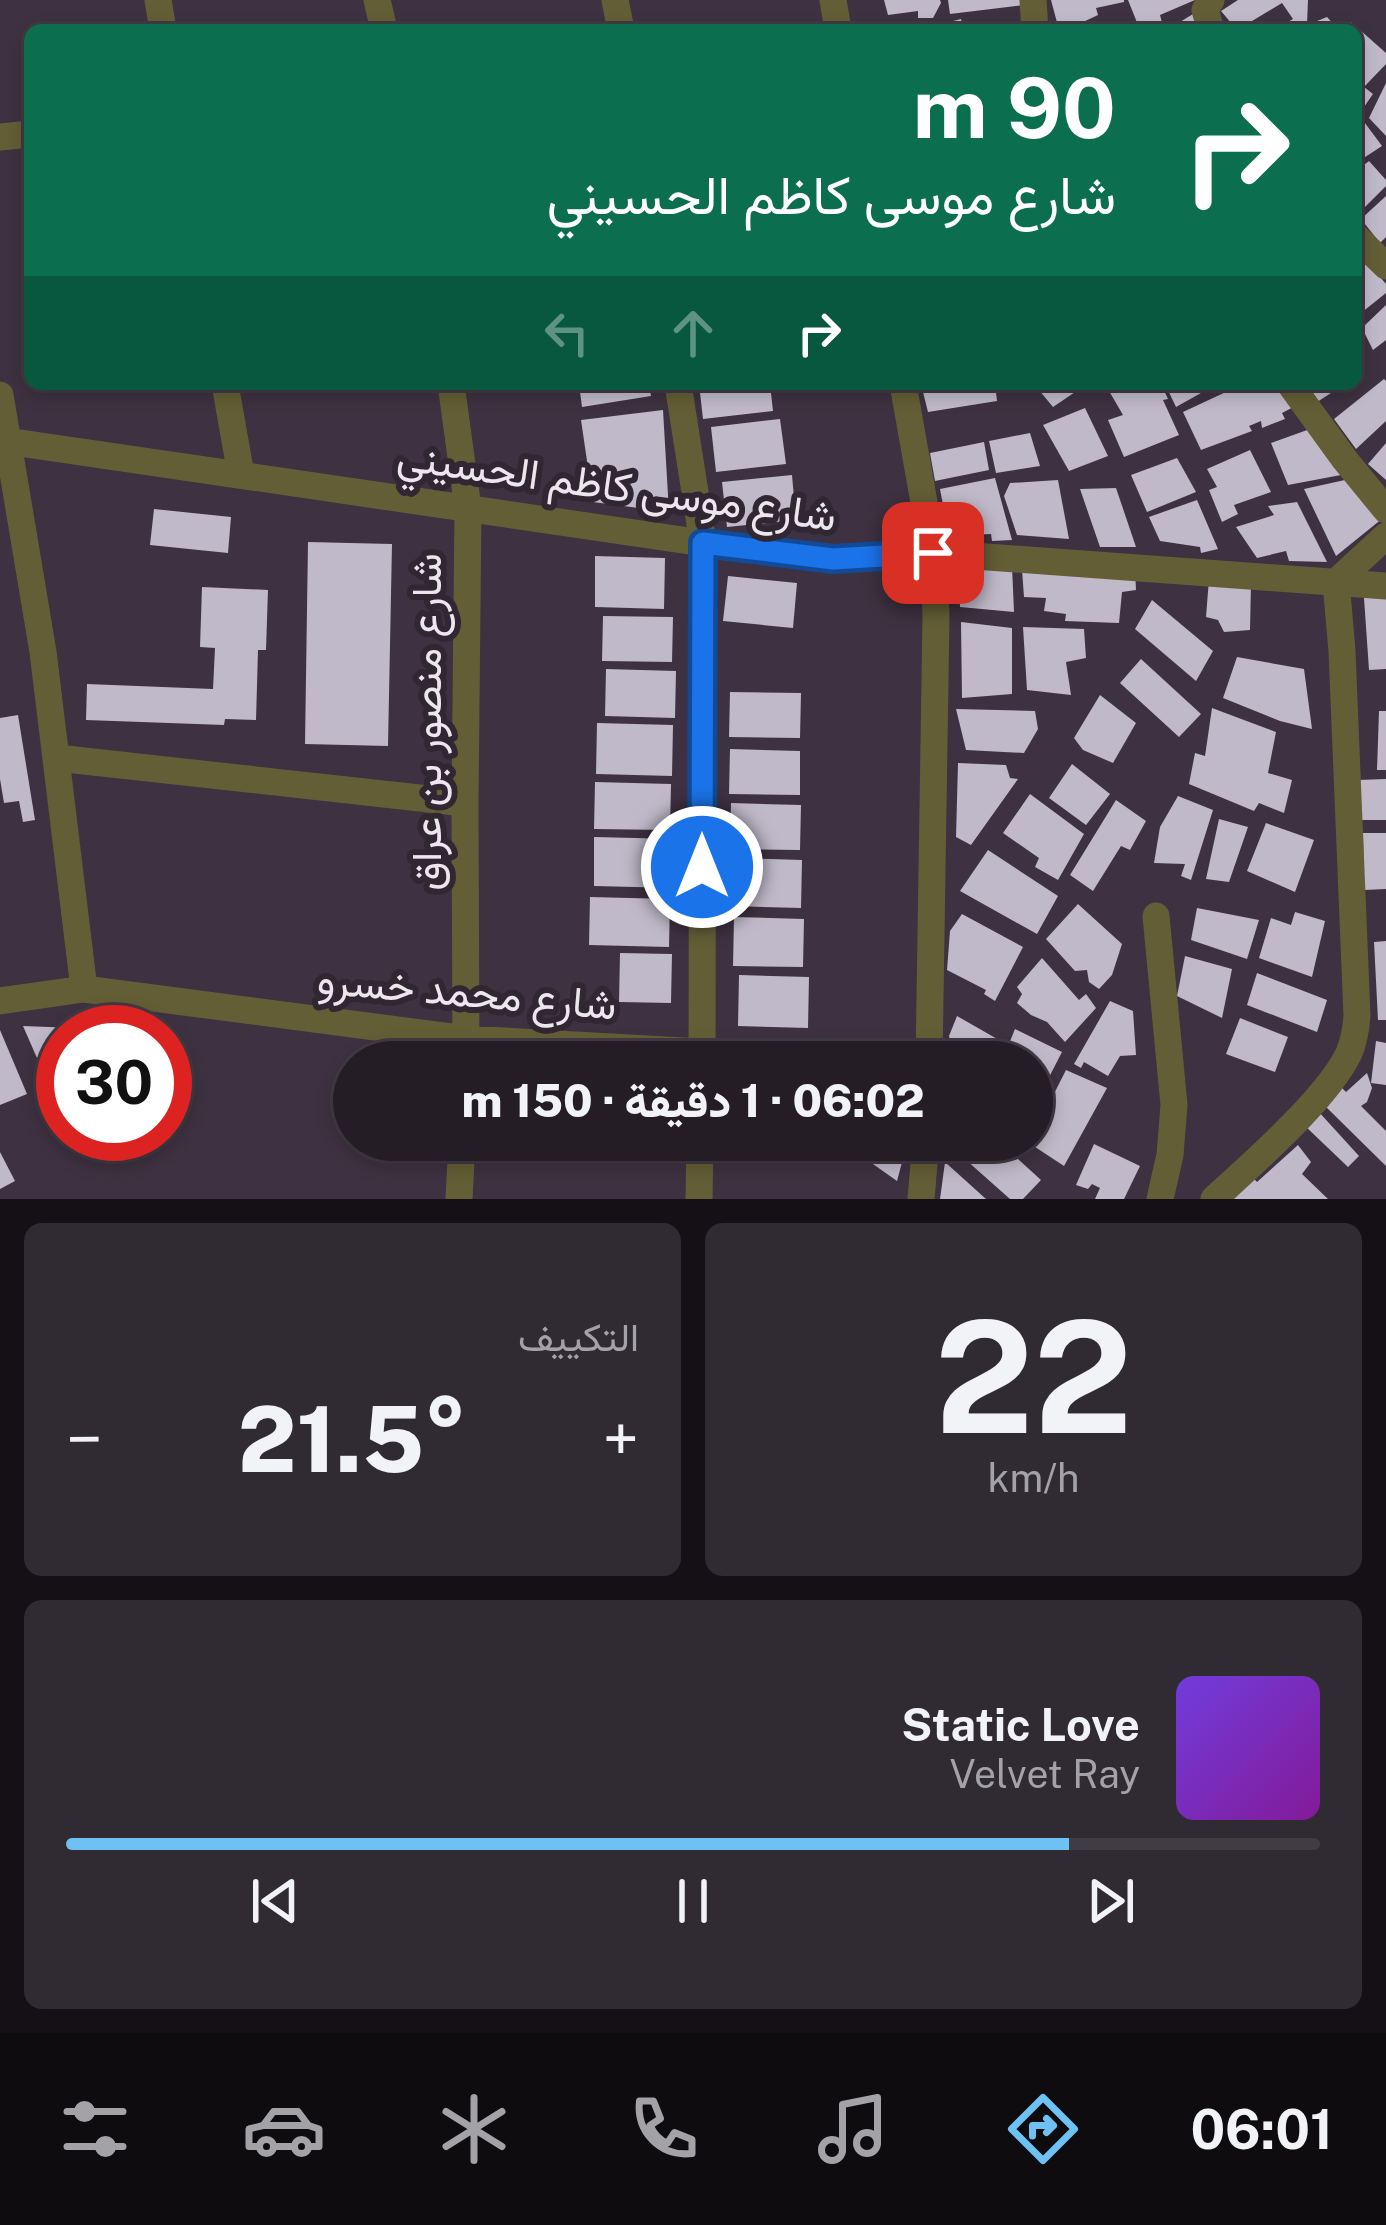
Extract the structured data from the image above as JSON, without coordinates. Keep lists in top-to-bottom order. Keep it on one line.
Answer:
{"streets":{"street":["شارع موسى كاظم الحسيني","شارع منصور بن عراق","شارع محمد خسرو"]},"crossings":[["شارع موسى كاظم الحسيني","شارع منصور بن عراق"]],"page":{"turn":["90 m","شارع موسى كاظم الحسيني"],"limit":"30","trip":"06:02 · 1 دقيقة · 150 m","tile":[["22","km/h"],"التكييف"],"heat":["−","21.5°","+"],"song":["Static Love","Velvet Ray"],"tabs":"06:01"}}
